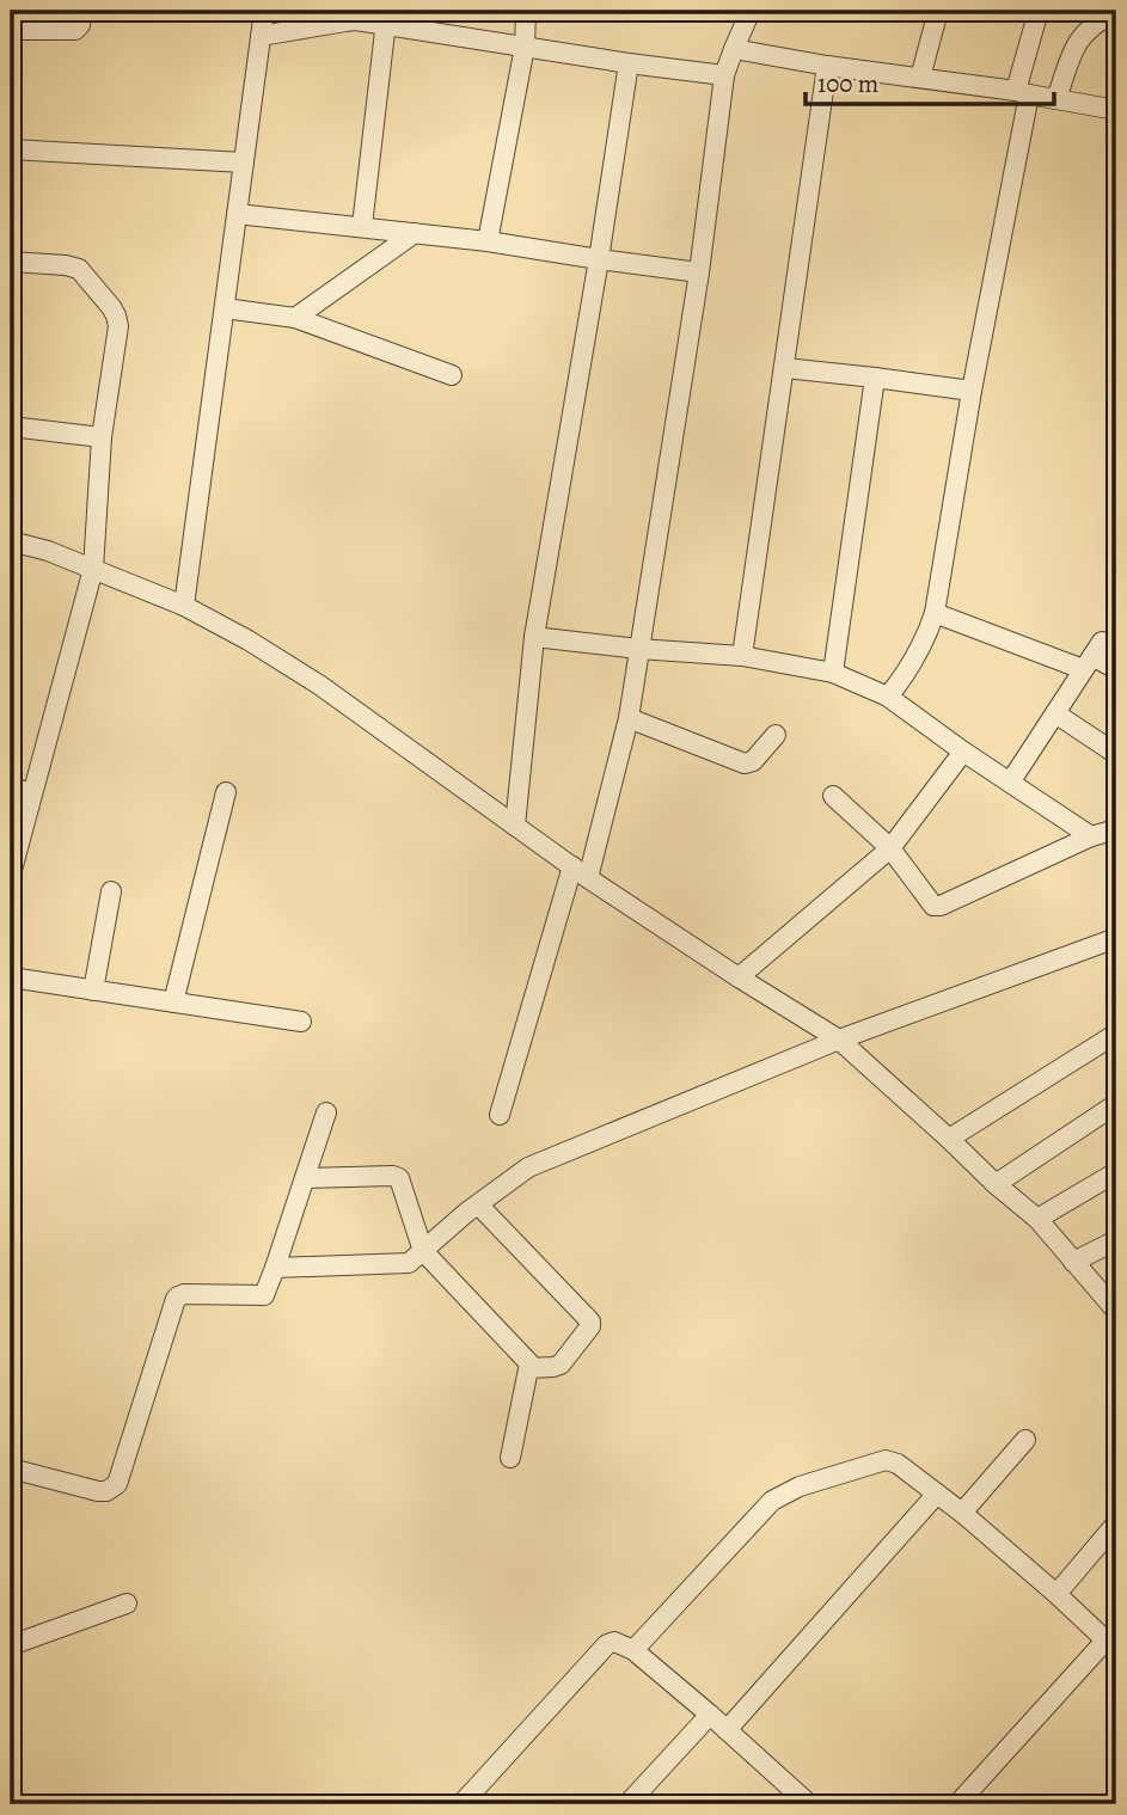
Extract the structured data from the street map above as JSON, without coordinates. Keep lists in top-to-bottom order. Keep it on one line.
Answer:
{"scale_bar":"100 m"}
